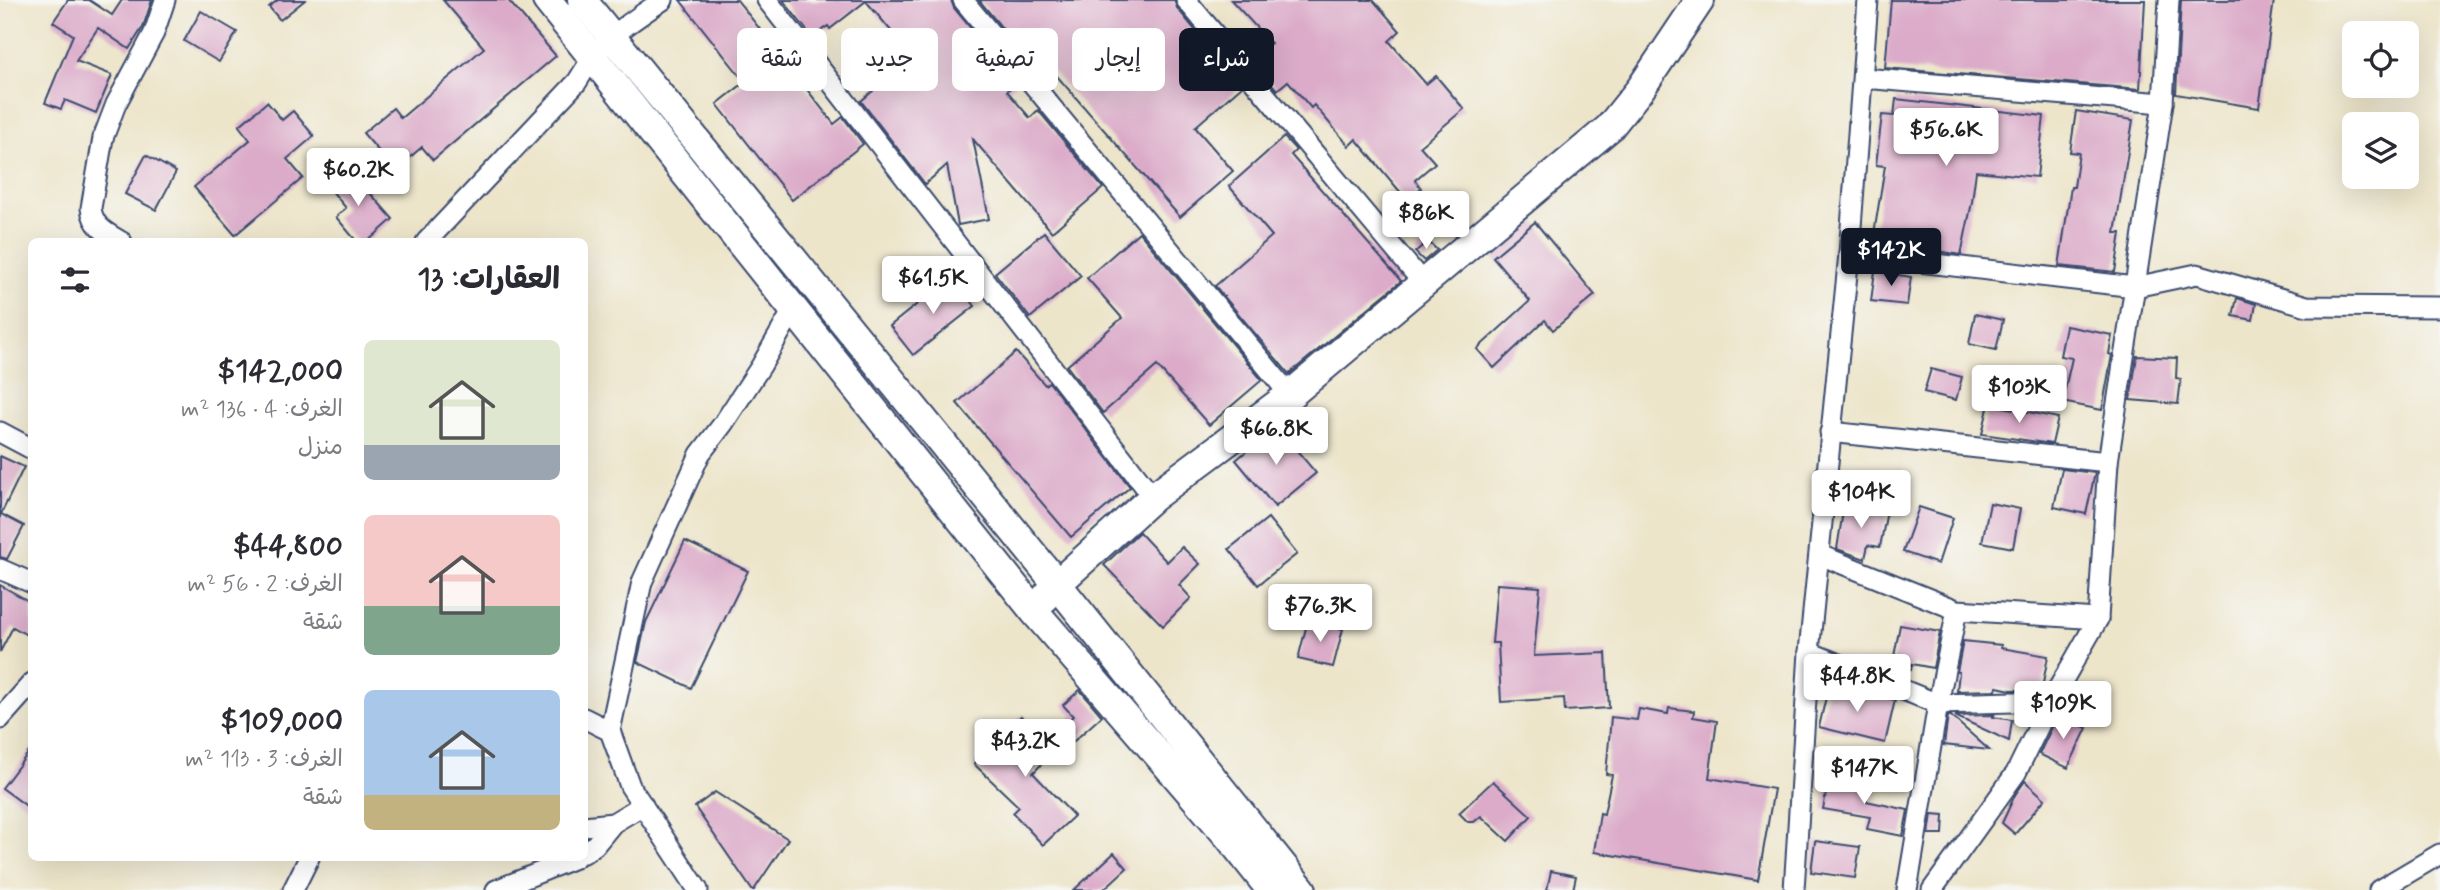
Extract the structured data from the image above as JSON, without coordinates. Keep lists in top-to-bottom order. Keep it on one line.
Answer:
{"page":{"chip":["شراء","إيجار","تصفية","جديد","شقة"],"price":["$56.6K","$60.2K","$86K","$142K","$61.5K","$103K","$66.8K","$104K","$76.3K","$44.8K","$109K","$43.2K","$147K"],"heading":"العقارات: 13","list":[{"name":"$142,000","note":"الغرف: 4 · 136 m² · منزل"},{"name":"$44,800","note":"الغرف: 2 · 56 m² · شقة"},{"name":"$109,000","note":"الغرف: 3 · 113 m² · شقة"}]}}
